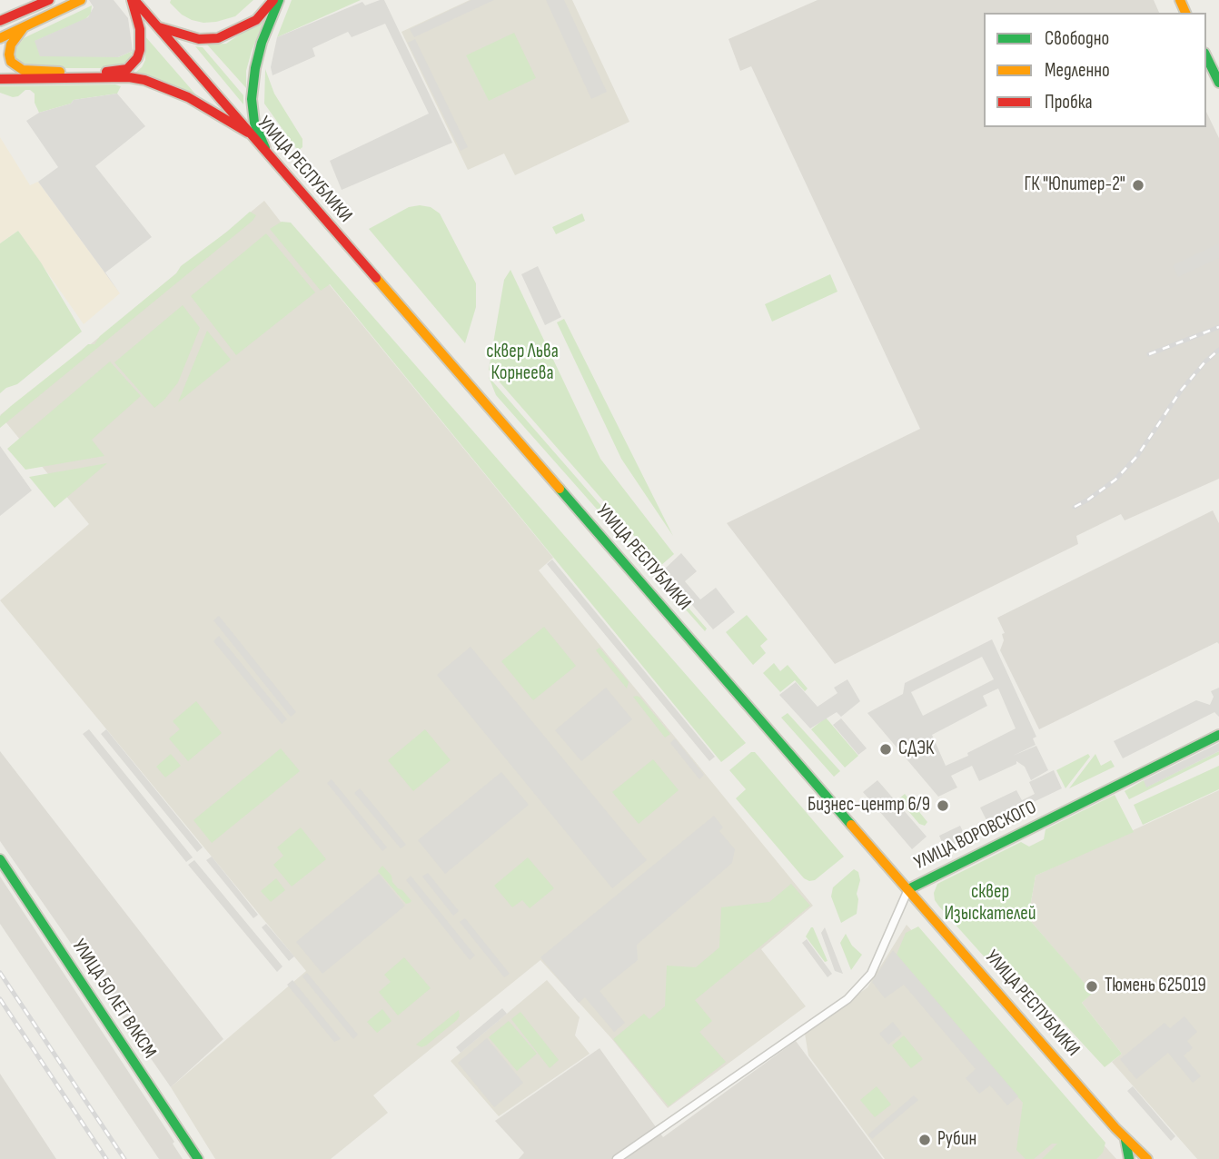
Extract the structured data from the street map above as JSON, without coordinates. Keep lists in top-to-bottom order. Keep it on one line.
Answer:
{"streets":{"main road":["УЛИЦА РЕСПУБЛИКИ","УЛИЦА ВОРОВСКОГО","УЛИЦА 50 ЛЕТ ВЛКСМ"]},"crossings":[["УЛИЦА РЕСПУБЛИКИ","УЛИЦА ВОРОВСКОГО"]],"parks":["сквер Льва Корнеева","сквер Изыскателей"],"places":["ГК \"Юпитер-2\"","СДЭК","Бизнес-центр 6/9","Тюмень 625019","Рубин"],"legend":["Свободно","Медленно","Пробка"]}
